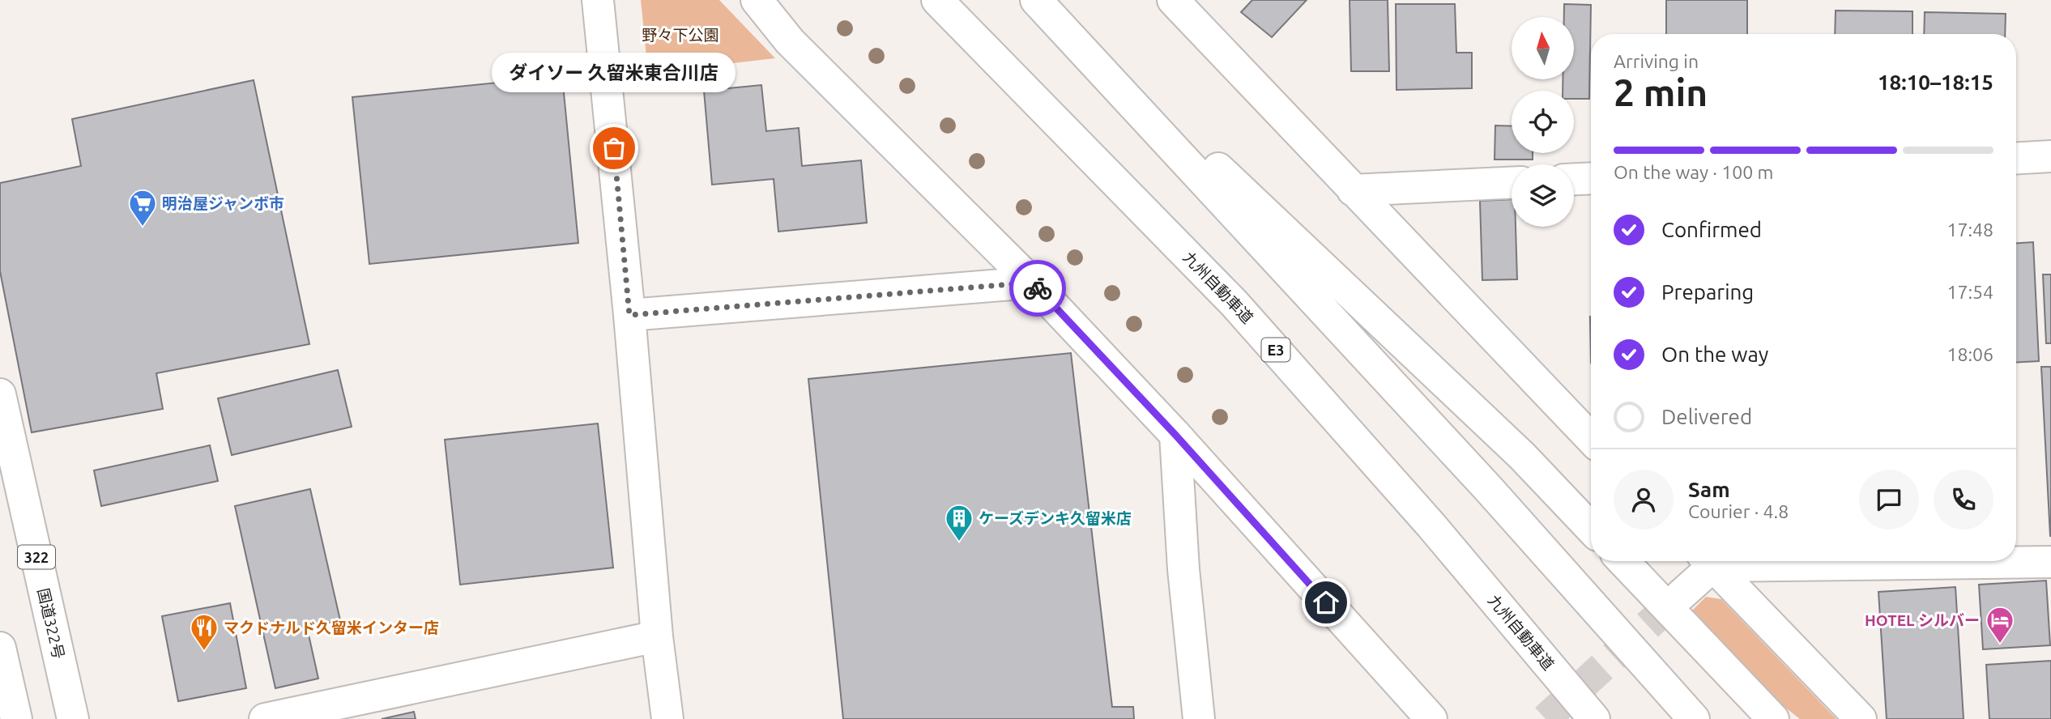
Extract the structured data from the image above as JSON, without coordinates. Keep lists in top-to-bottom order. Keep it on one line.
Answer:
{"streets":{"main road":["九州自動車道","E3","322","国道322号"]},"parks":["野々下公園"],"places":{"other":["ダイソー 久留米東合川店"],"supermarket":["明治屋ジャンボ市"],"building":["ケーズデンキ久留米店"],"hotel":["HOTEL シルバー"],"restaurant":["マクドナルド久留米インター店"]},"north":"top","page":{"heading":["2 min","Arriving in","18:10–18:15"],"panel":["Sam","Courier · 4.8"],"bubble":"ダイソー 久留米東合川店","bar":"On the way · 100 m","list":[["Confirmed","17:48"],["Preparing","17:54"],["On the way","18:06"],"Delivered"]}}
